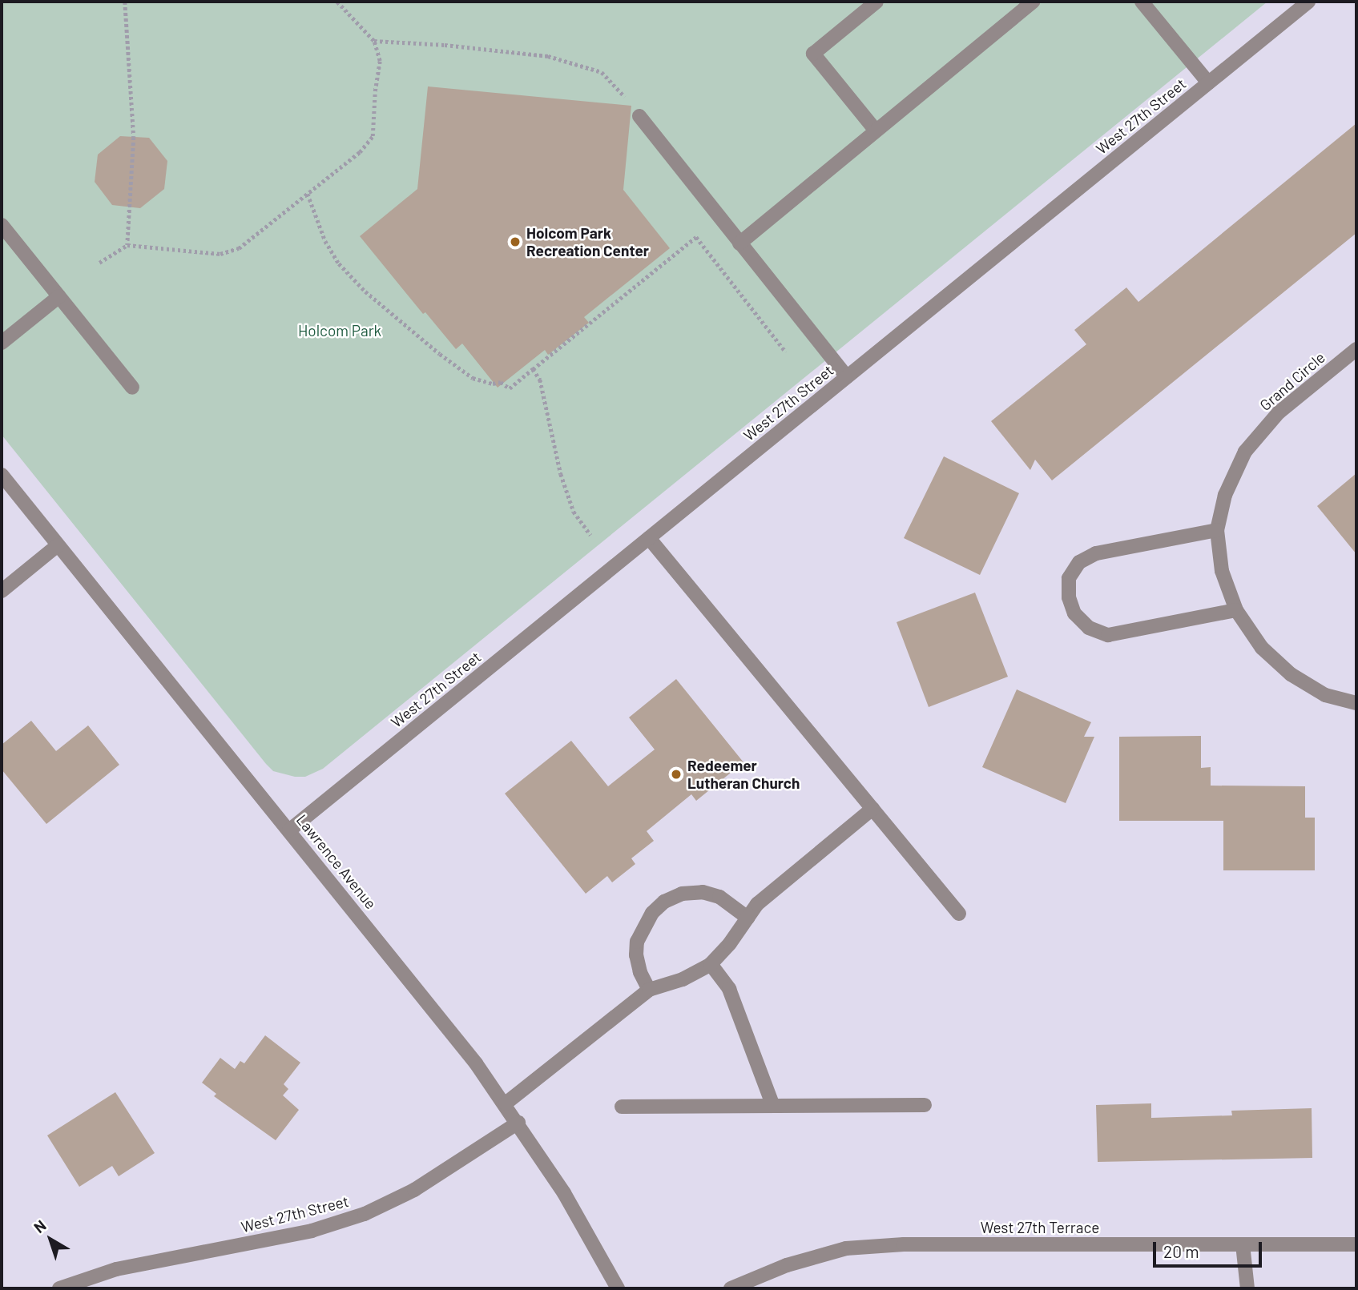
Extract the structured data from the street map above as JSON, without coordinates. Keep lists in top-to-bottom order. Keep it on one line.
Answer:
{"streets":{"street":["West 27th Street","Grand Circle","Lawrence Avenue","West 27th Terrace"]},"crossings":[["West 27th Street","Lawrence Avenue"]],"parks":["Holcom Park"],"places":["Holcom Park Recreation Center","Redeemer Lutheran Church"],"scale_bar":"20 m","north":"top left"}
